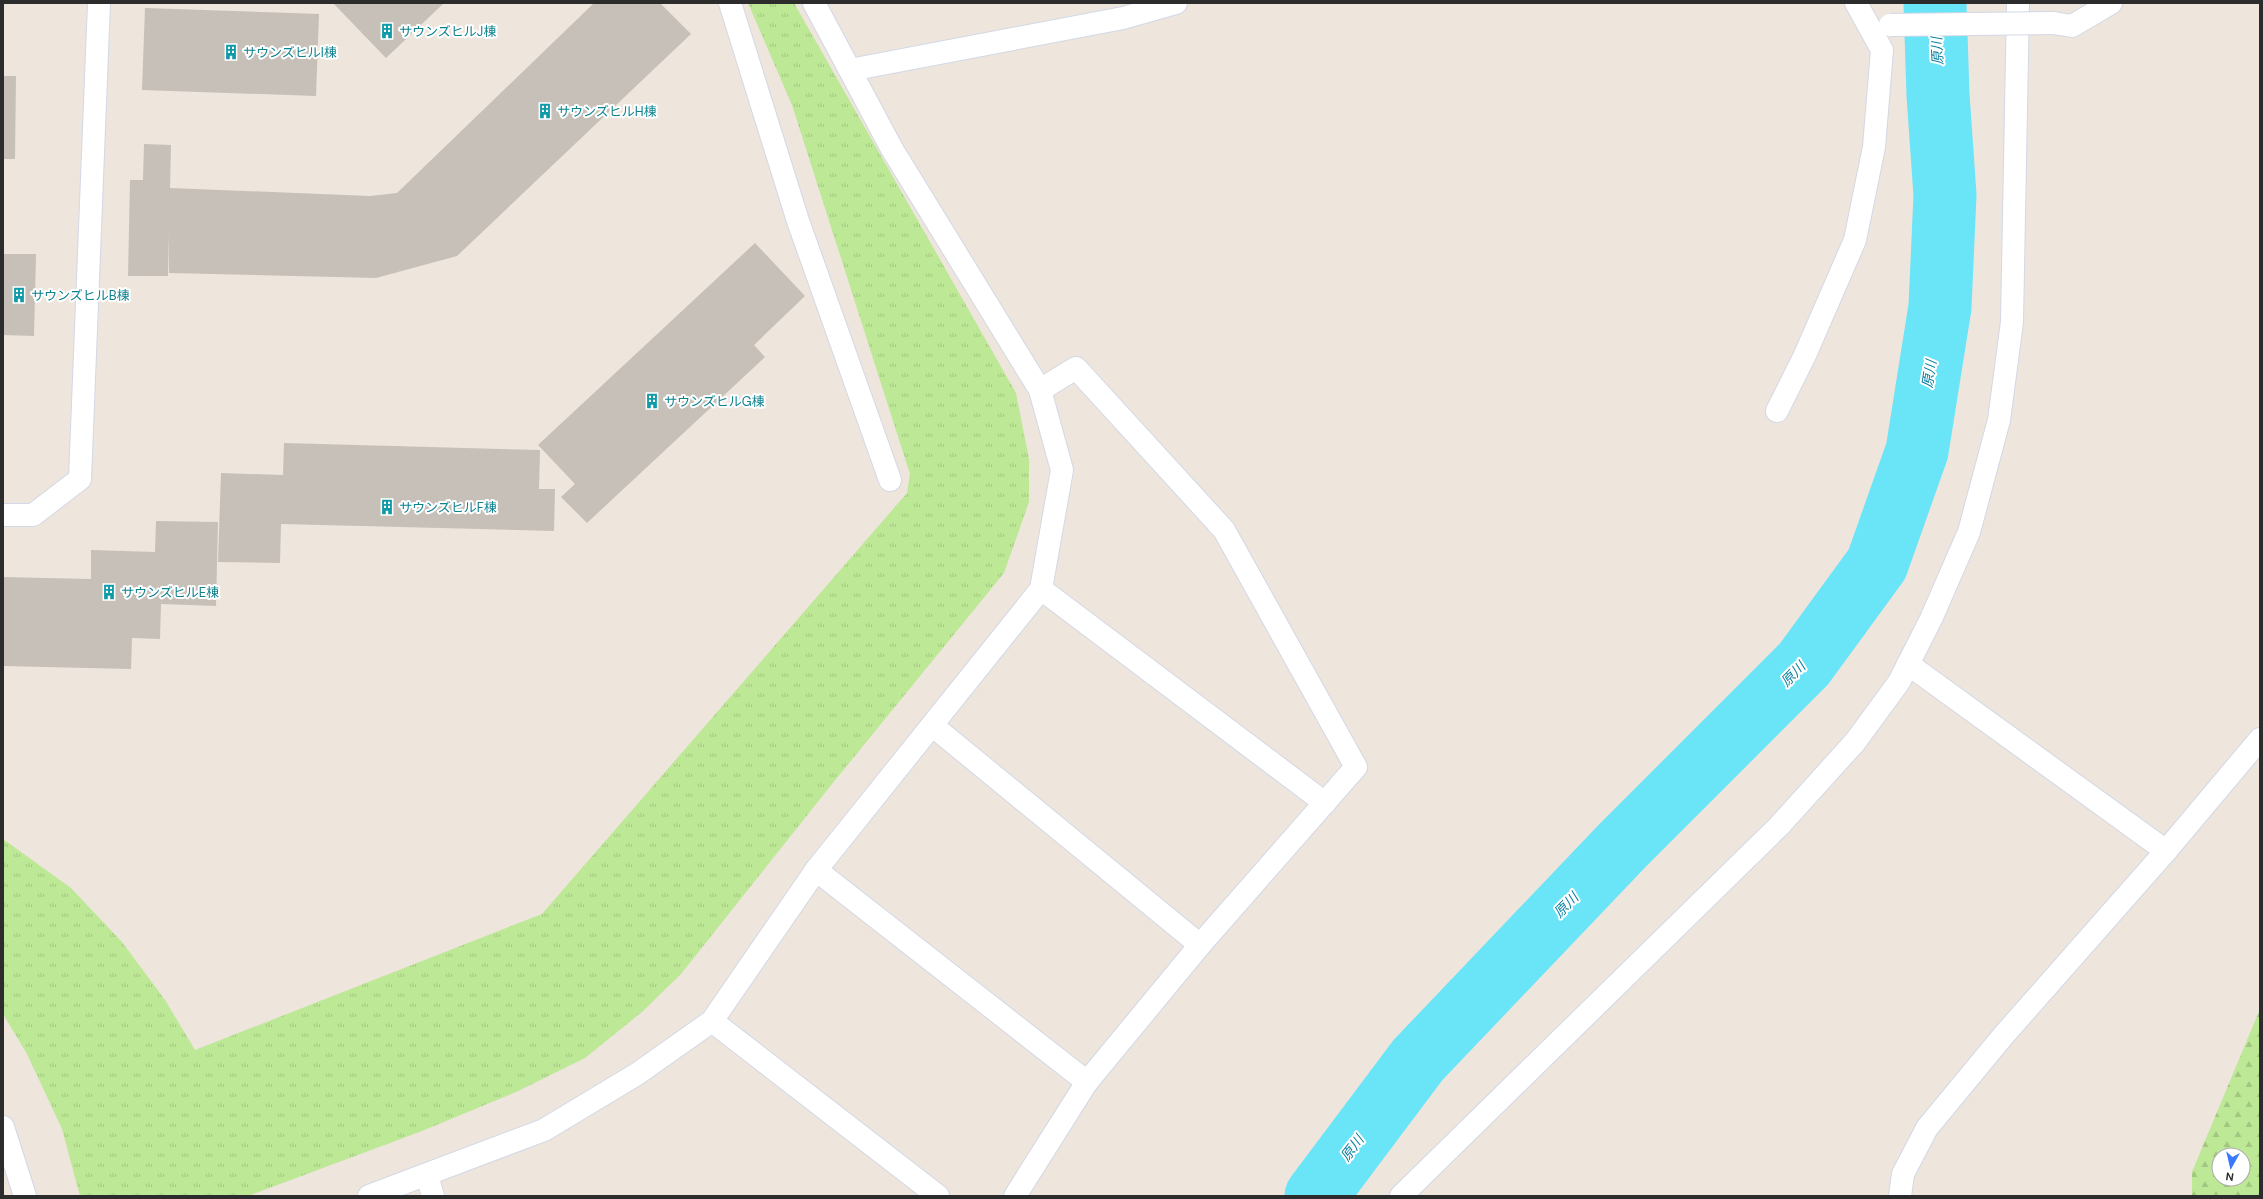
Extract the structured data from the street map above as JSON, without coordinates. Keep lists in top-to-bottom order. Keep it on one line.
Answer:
{"water":["原川"],"places":{"building":["サウンズヒルJ棟","サウンズヒルI棟","サウンズヒルH棟","サウンズヒルB棟","サウンズヒルG棟","サウンズヒルF棟","サウンズヒルE棟"]},"north":"bottom"}
